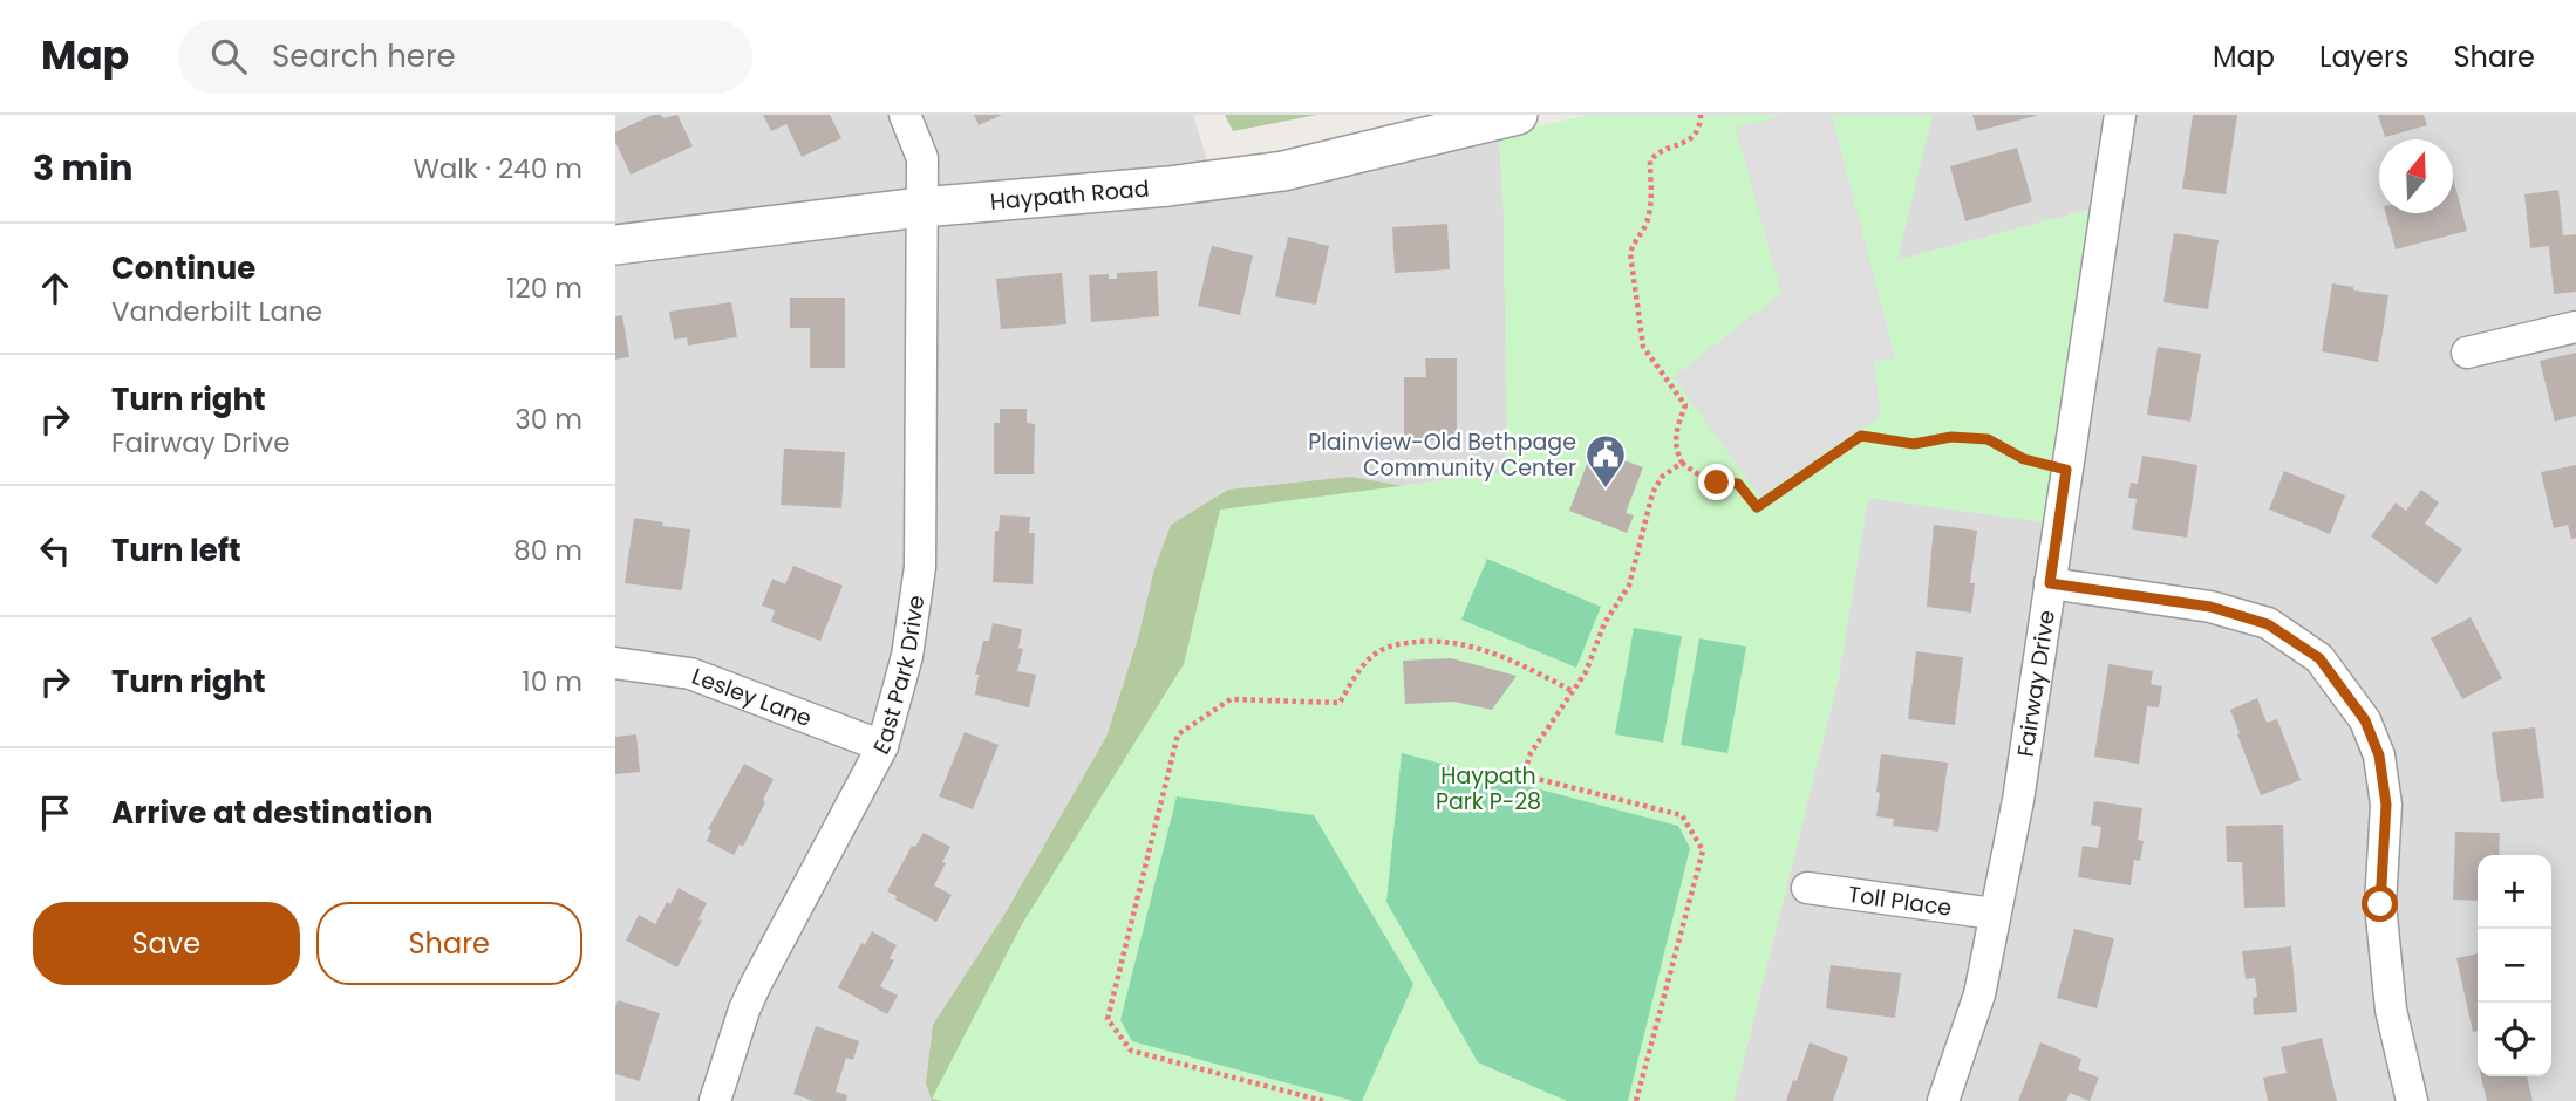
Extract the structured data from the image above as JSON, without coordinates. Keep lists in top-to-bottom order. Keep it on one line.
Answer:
{"streets":{"street":["Haypath Road","East Park Drive","Fairway Drive","Lesley Lane","Toll Place"]},"crossings":[["Haypath Road","East Park Drive"],["East Park Drive","Lesley Lane"],["Fairway Drive","Toll Place"]],"parks":["Haypath Park P-28"],"places":{"public building":["Plainview-Old Bethpage Community Center"]},"north":"top","page":{"header":"Map","search":"Search here","nav":["Map","Layers","Share"],"heading":["3 min","Walk · 240 m"],"list":[["Continue","Vanderbilt Lane","120 m"],["Turn right","Fairway Drive","30 m"],["Turn left","80 m"],["Turn right","10 m"],"Arrive at destination"],"map_buttons":["+","−"],"buttons":["Save","Share"]}}
